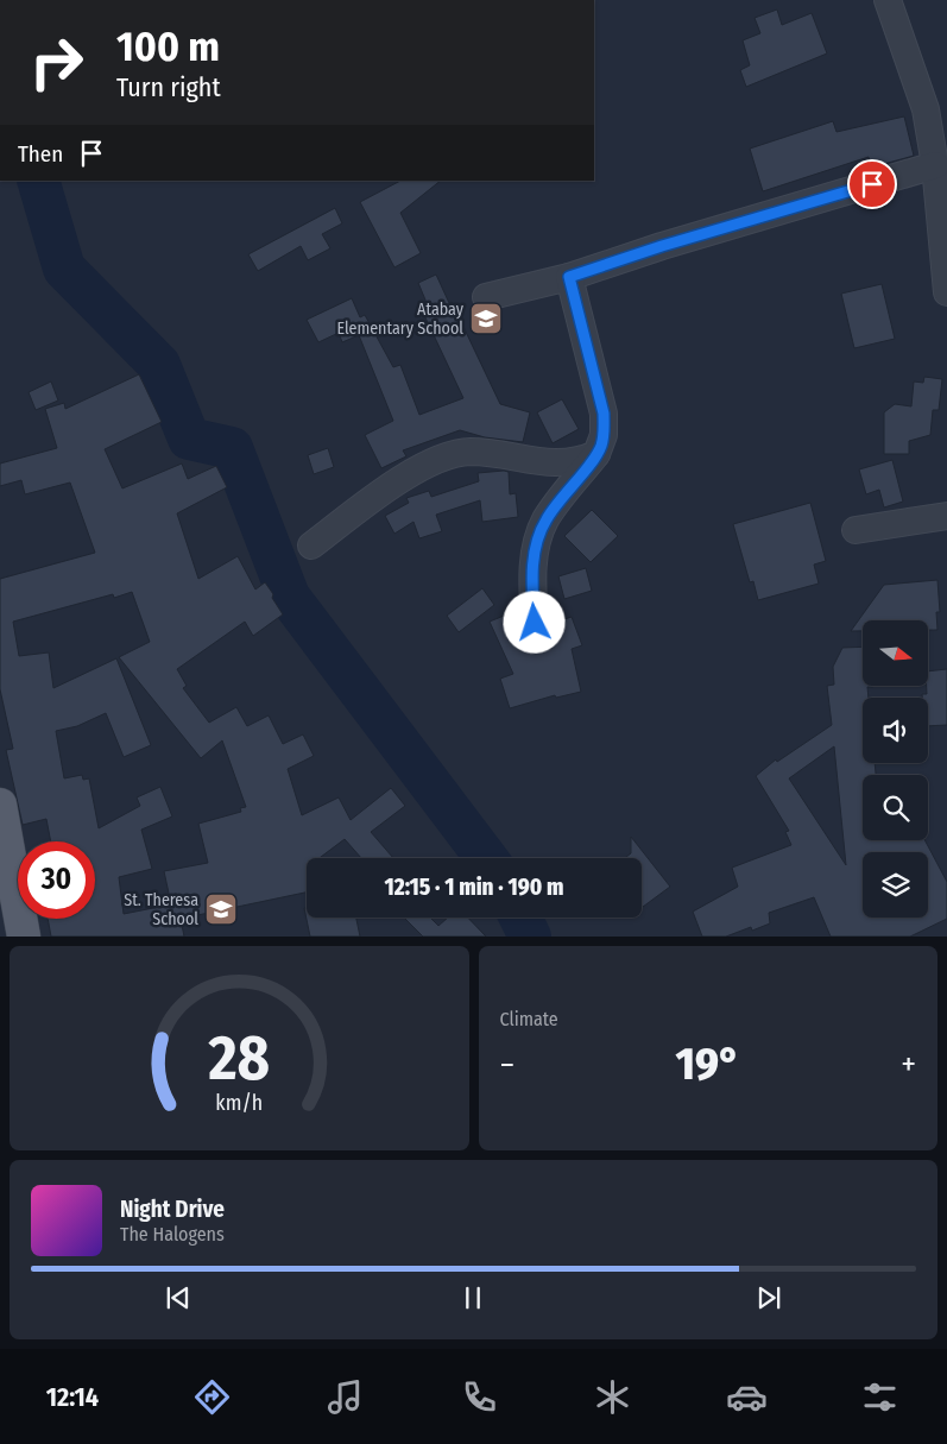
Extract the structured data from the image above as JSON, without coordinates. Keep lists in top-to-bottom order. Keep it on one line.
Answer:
{"places":{"school or university":["Atabay Elementary School","St. Theresa School"]},"north":"right","page":{"turn":["100 m","Turn right"],"then":"Then","limit":"30","trip":"12:15 · 1 min · 190 m","tile":"Climate","heat":["−","19°","+"],"song":["Night Drive","The Halogens"],"tabs":"12:14","gauge":["28","km/h"]}}
